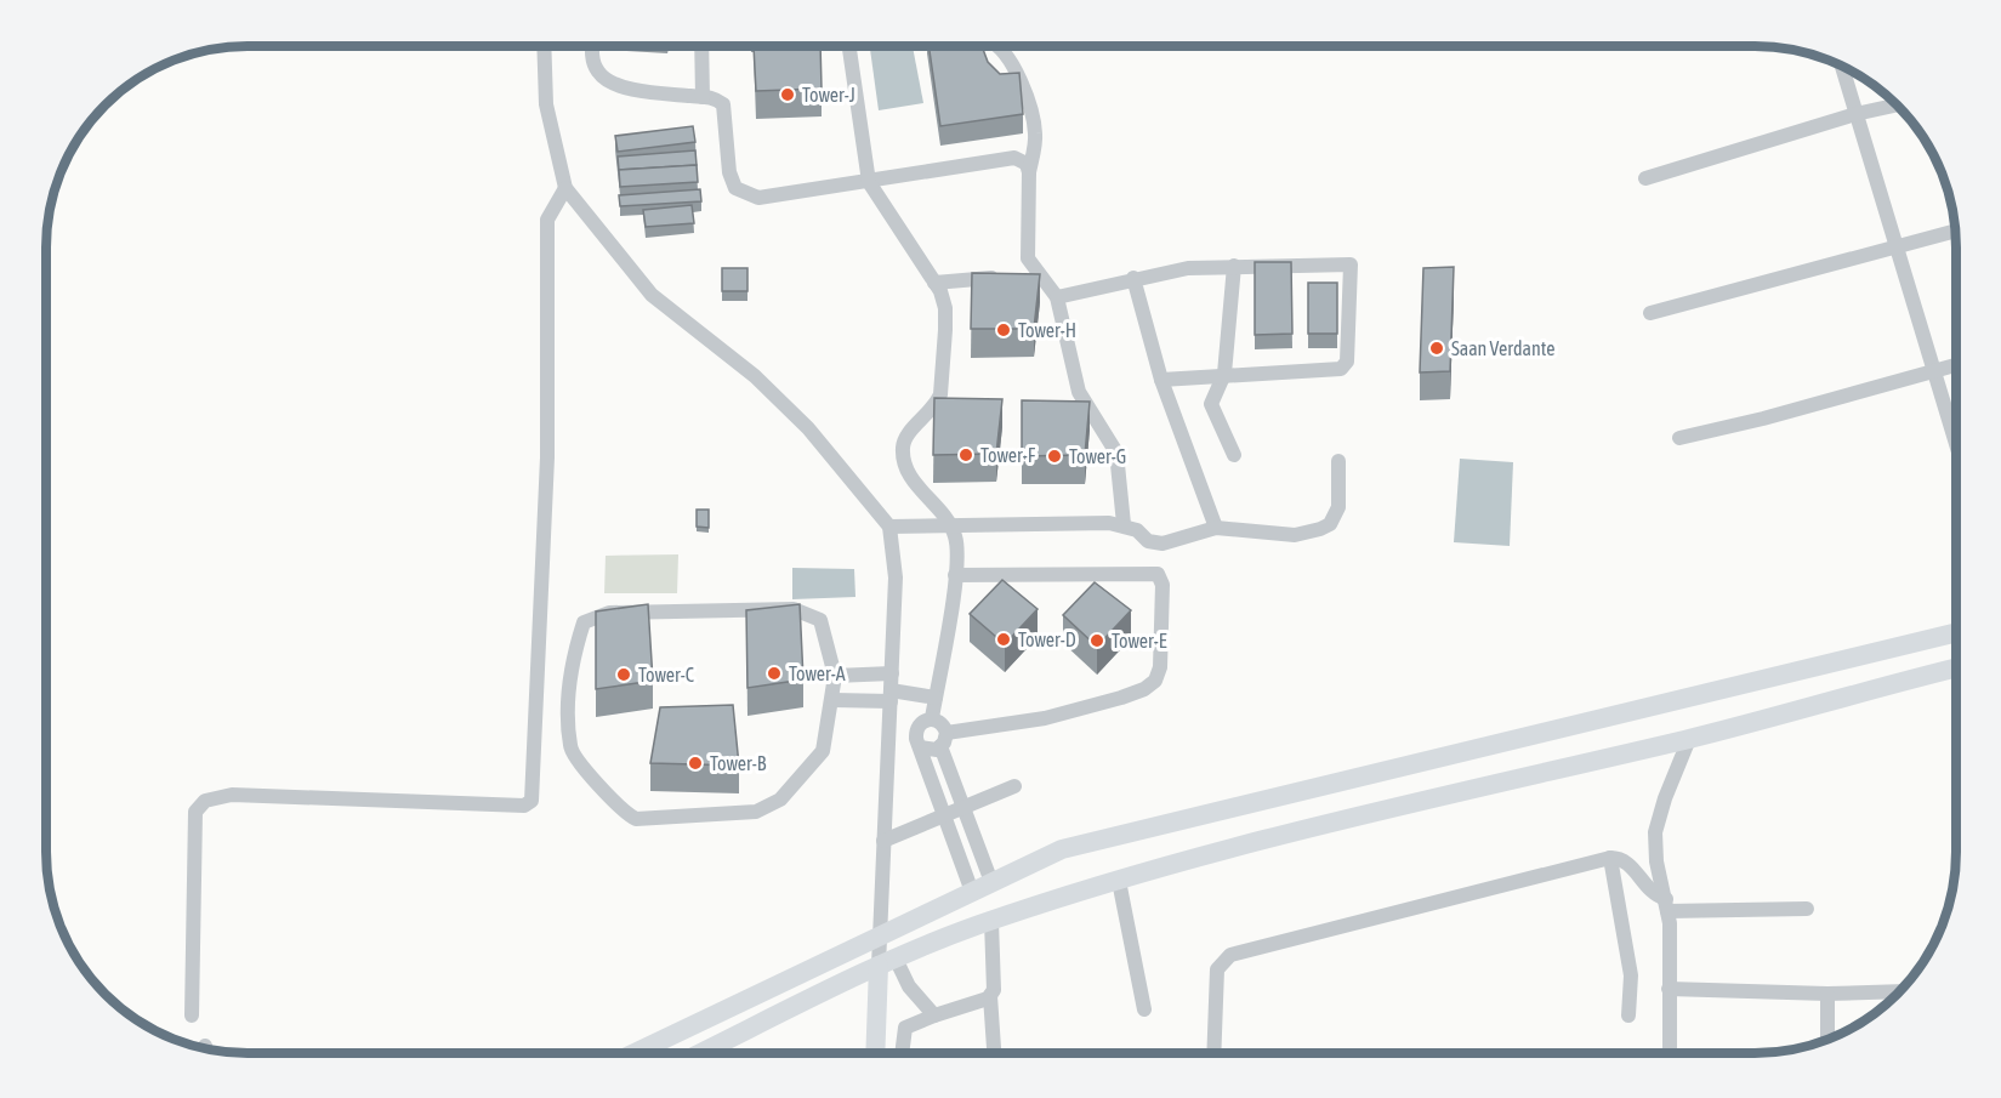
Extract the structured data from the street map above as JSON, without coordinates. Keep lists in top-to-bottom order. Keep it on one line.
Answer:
{"places":["Tower-J","Tower-H","Saan Verdante","Tower-F","Tower-G","Tower-D","Tower-E","Tower-A","Tower-C","Tower-B"]}
